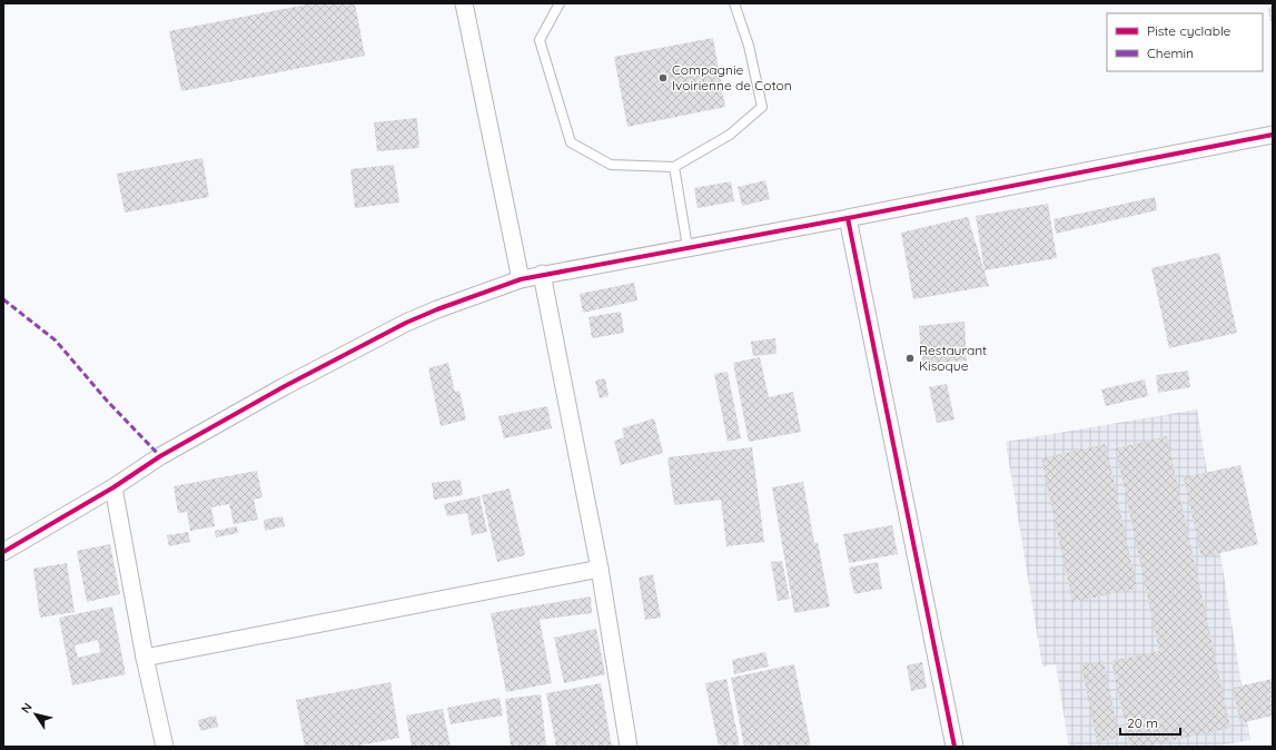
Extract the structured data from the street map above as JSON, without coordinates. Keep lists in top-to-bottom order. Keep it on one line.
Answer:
{"places":["Compagnie Ivoirienne de Coton","Restaurant Kisoque"],"legend":["Piste cyclable","Chemin"],"scale_bar":"20 m","north":"top left"}
